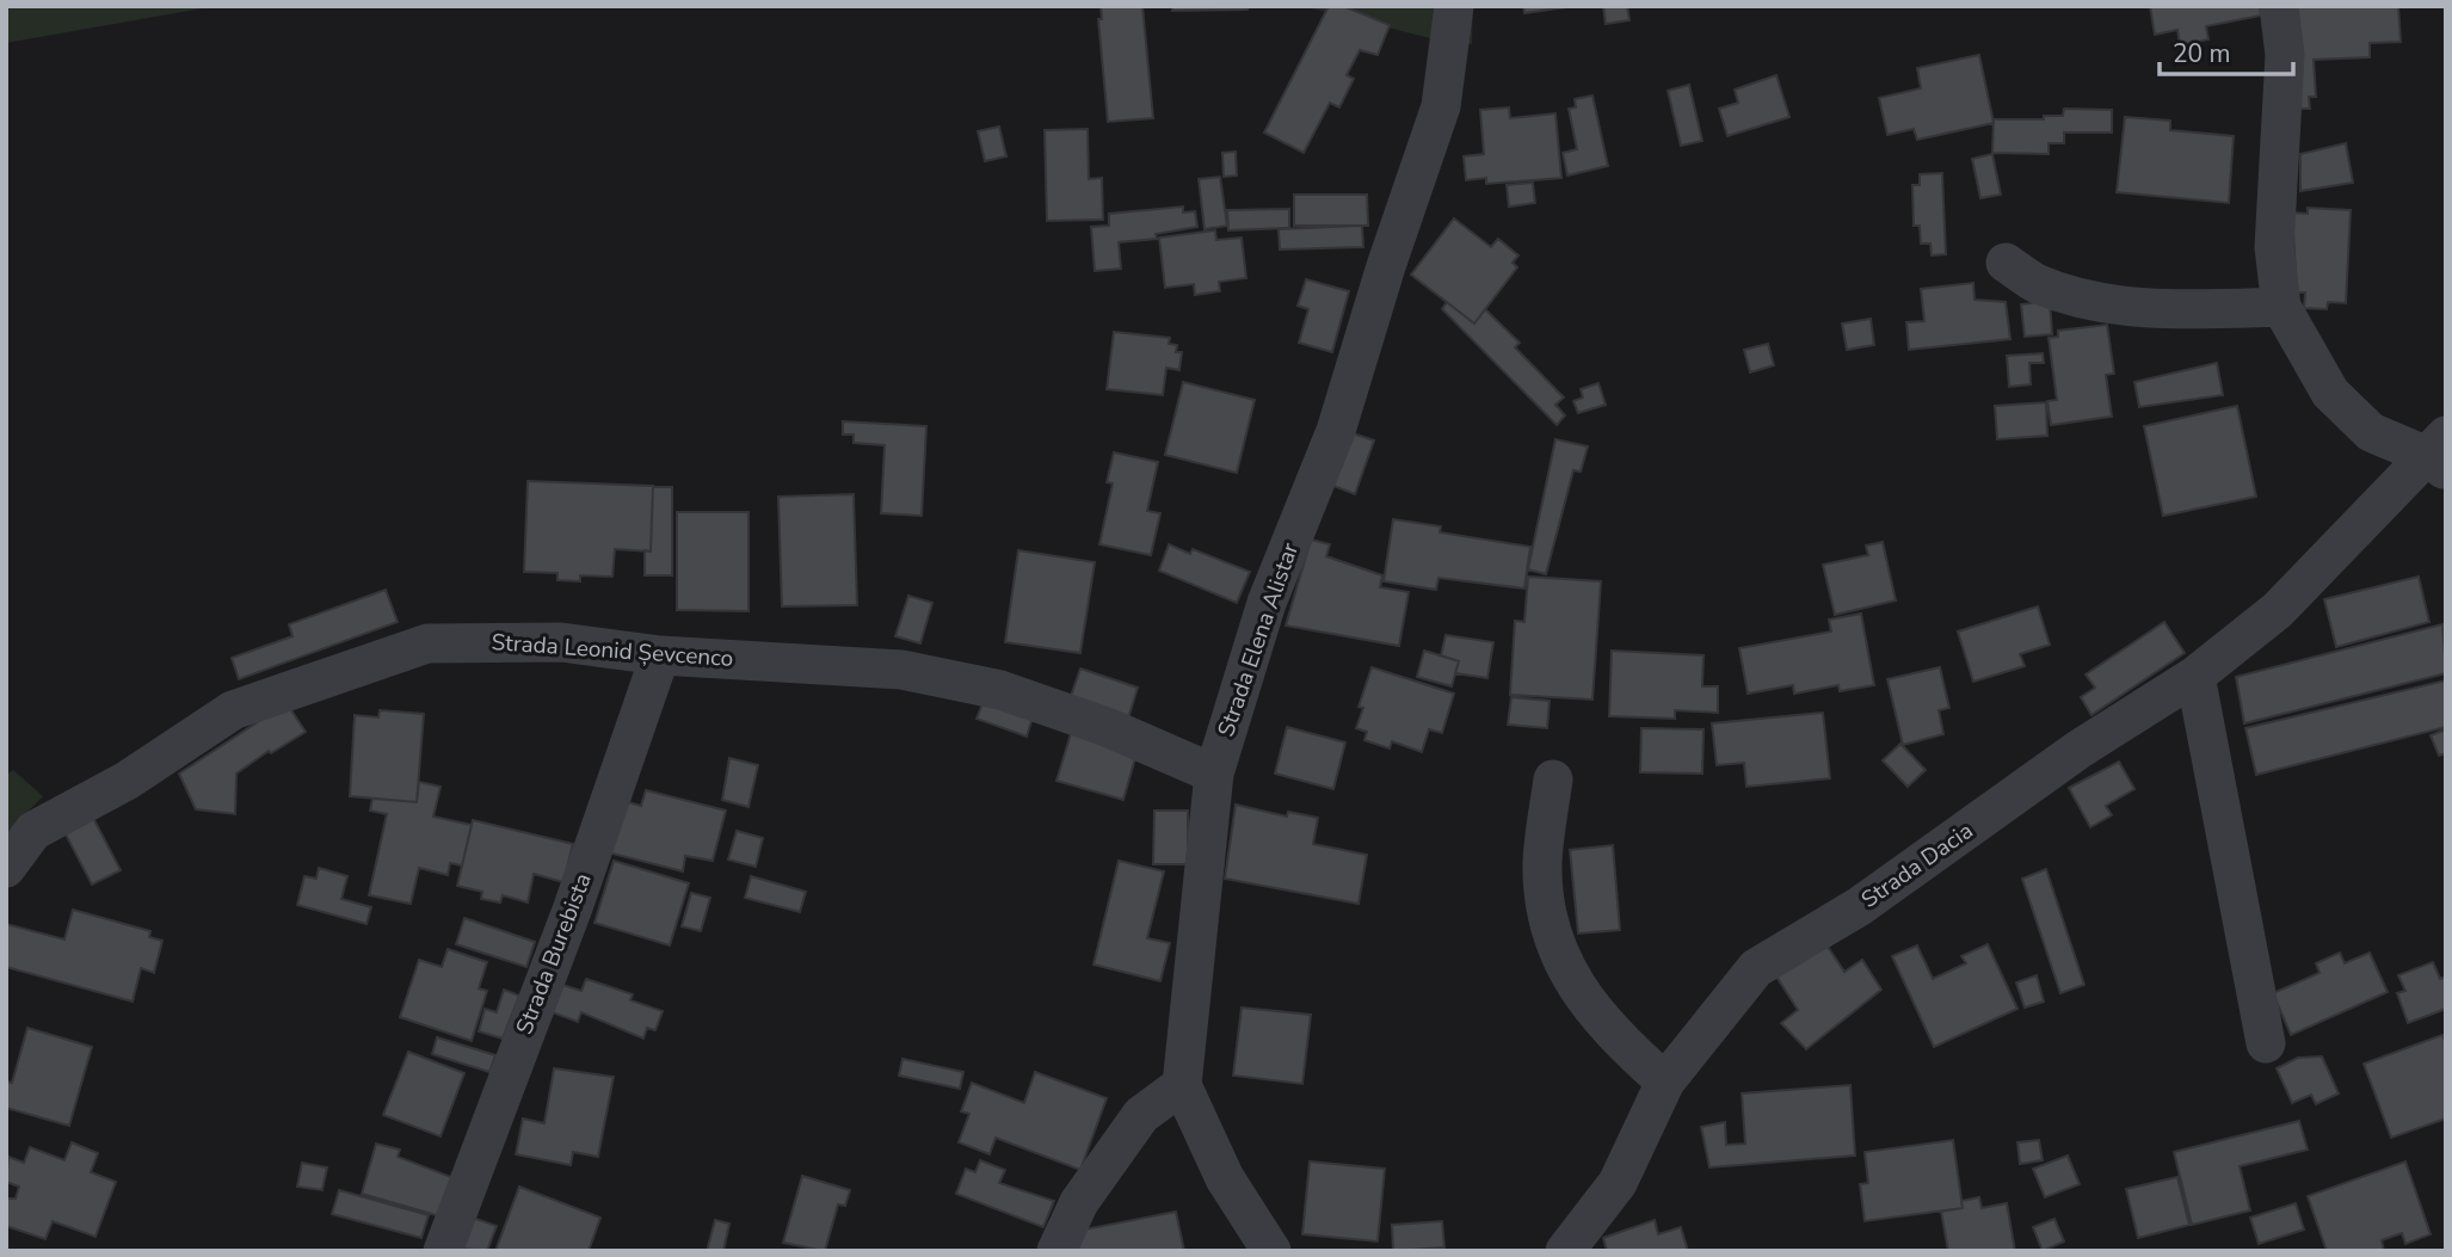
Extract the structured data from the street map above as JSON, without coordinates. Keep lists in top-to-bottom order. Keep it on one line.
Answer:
{"streets":{"street":["Strada Elena Alistar","Strada Leonid Șevcenco","Strada Dacia","Strada Burebista"]},"crossings":[["Strada Elena Alistar","Strada Leonid Șevcenco"],["Strada Leonid Șevcenco","Strada Burebista"]],"scale_bar":"20 m"}
